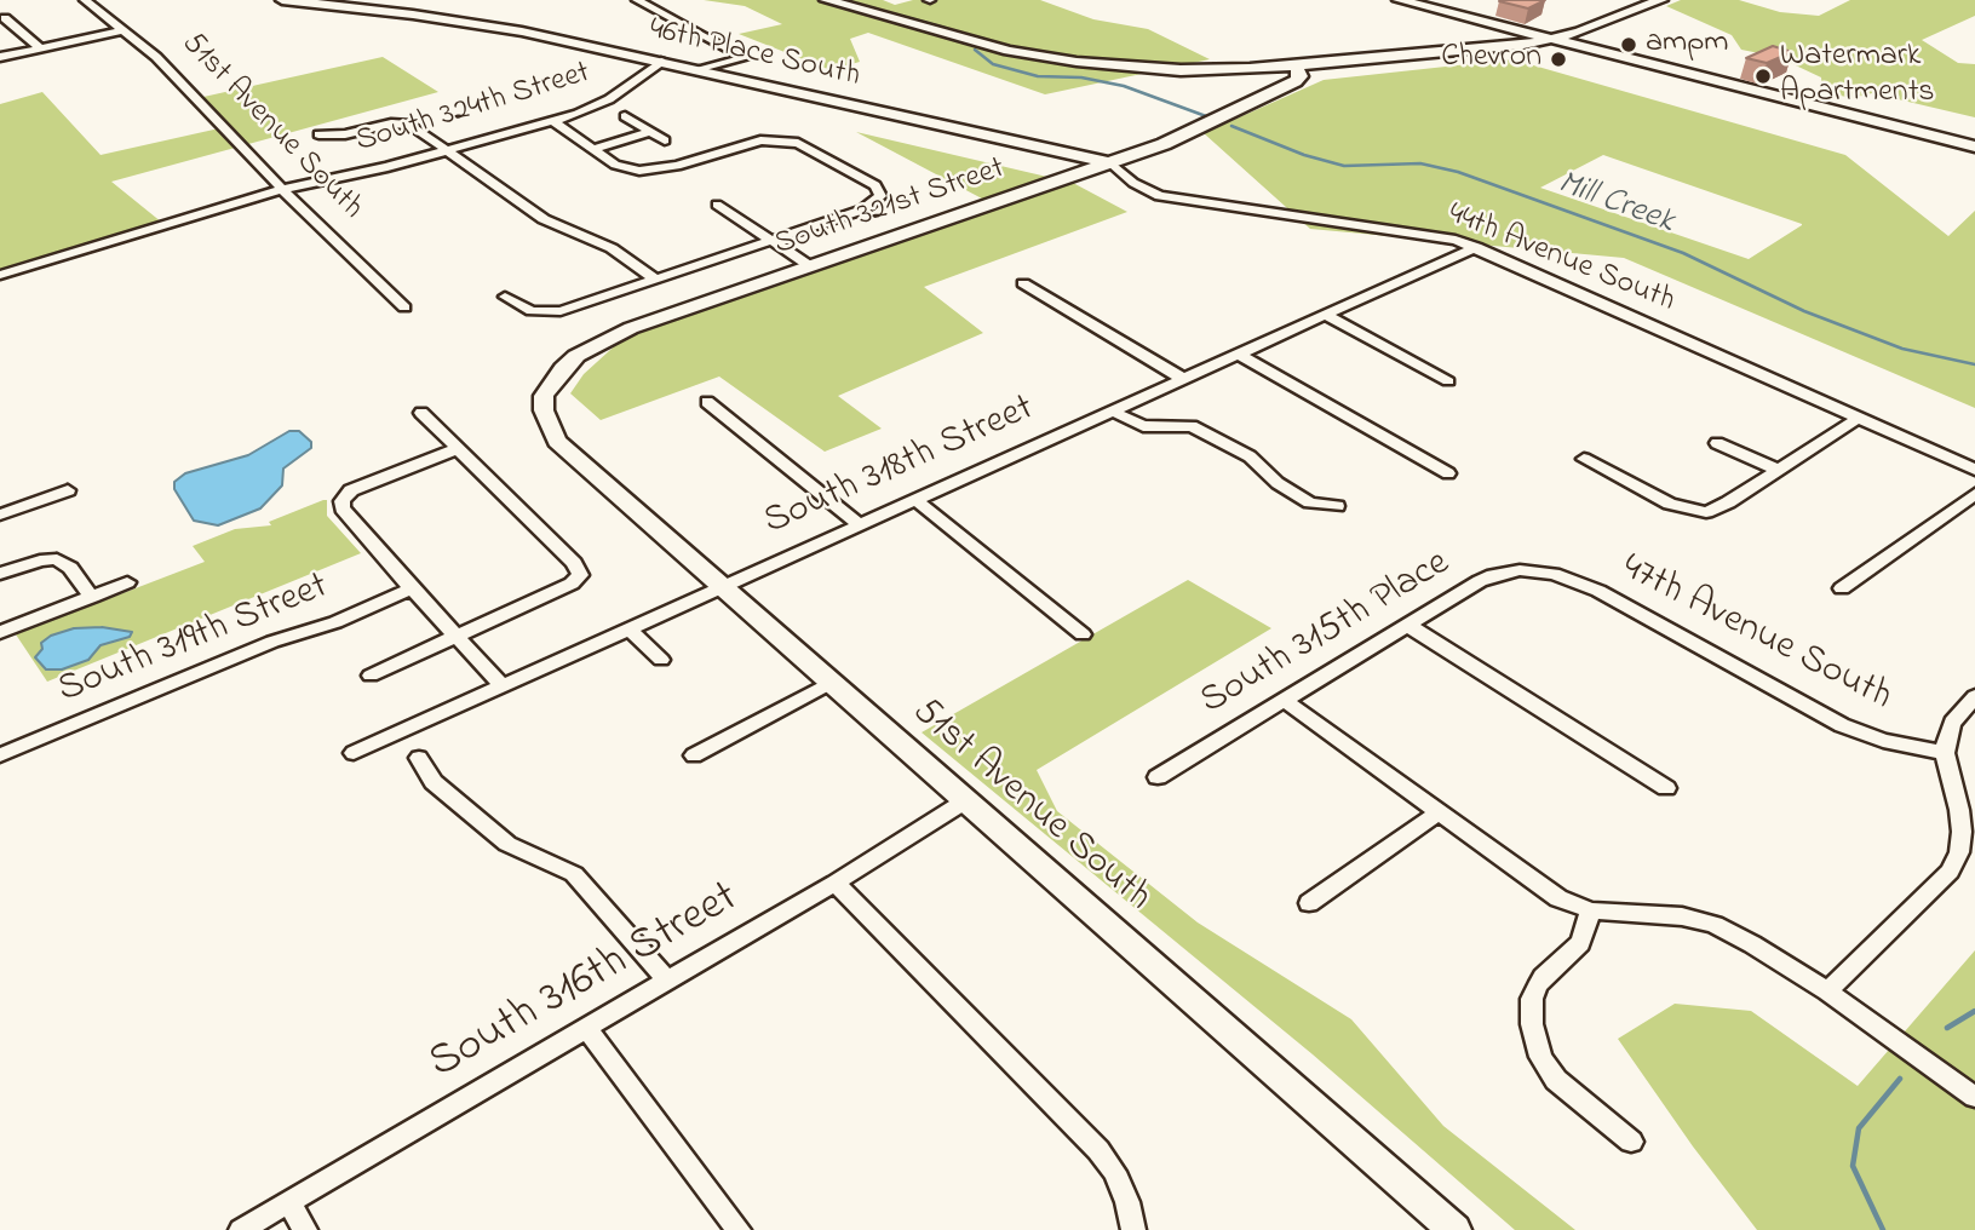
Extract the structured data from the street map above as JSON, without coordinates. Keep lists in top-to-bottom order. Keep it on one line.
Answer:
{"streets":{"main road":["46th Place South","51st Avenue South","South 321st Street"],"street":["South 324th Street","44th Avenue South","South 318th Street","South 315th Place","47th Avenue South","South 319th Street","South 316th Street"]},"crossings":[["46th Place South","South 324th Street"],["46th Place South","South 321st Street"],["46th Place South","44th Avenue South"],["South 324th Street","51st Avenue South"],["51st Avenue South","South 321st Street"],["51st Avenue South","South 318th Street"],["51st Avenue South","South 316th Street"],["South 321st Street","44th Avenue South"],["44th Avenue South","South 318th Street"],["South 315th Place","47th Avenue South"]],"water":["Mill Creek"],"places":["ampm","Chevron","Watermark Apartments"]}
